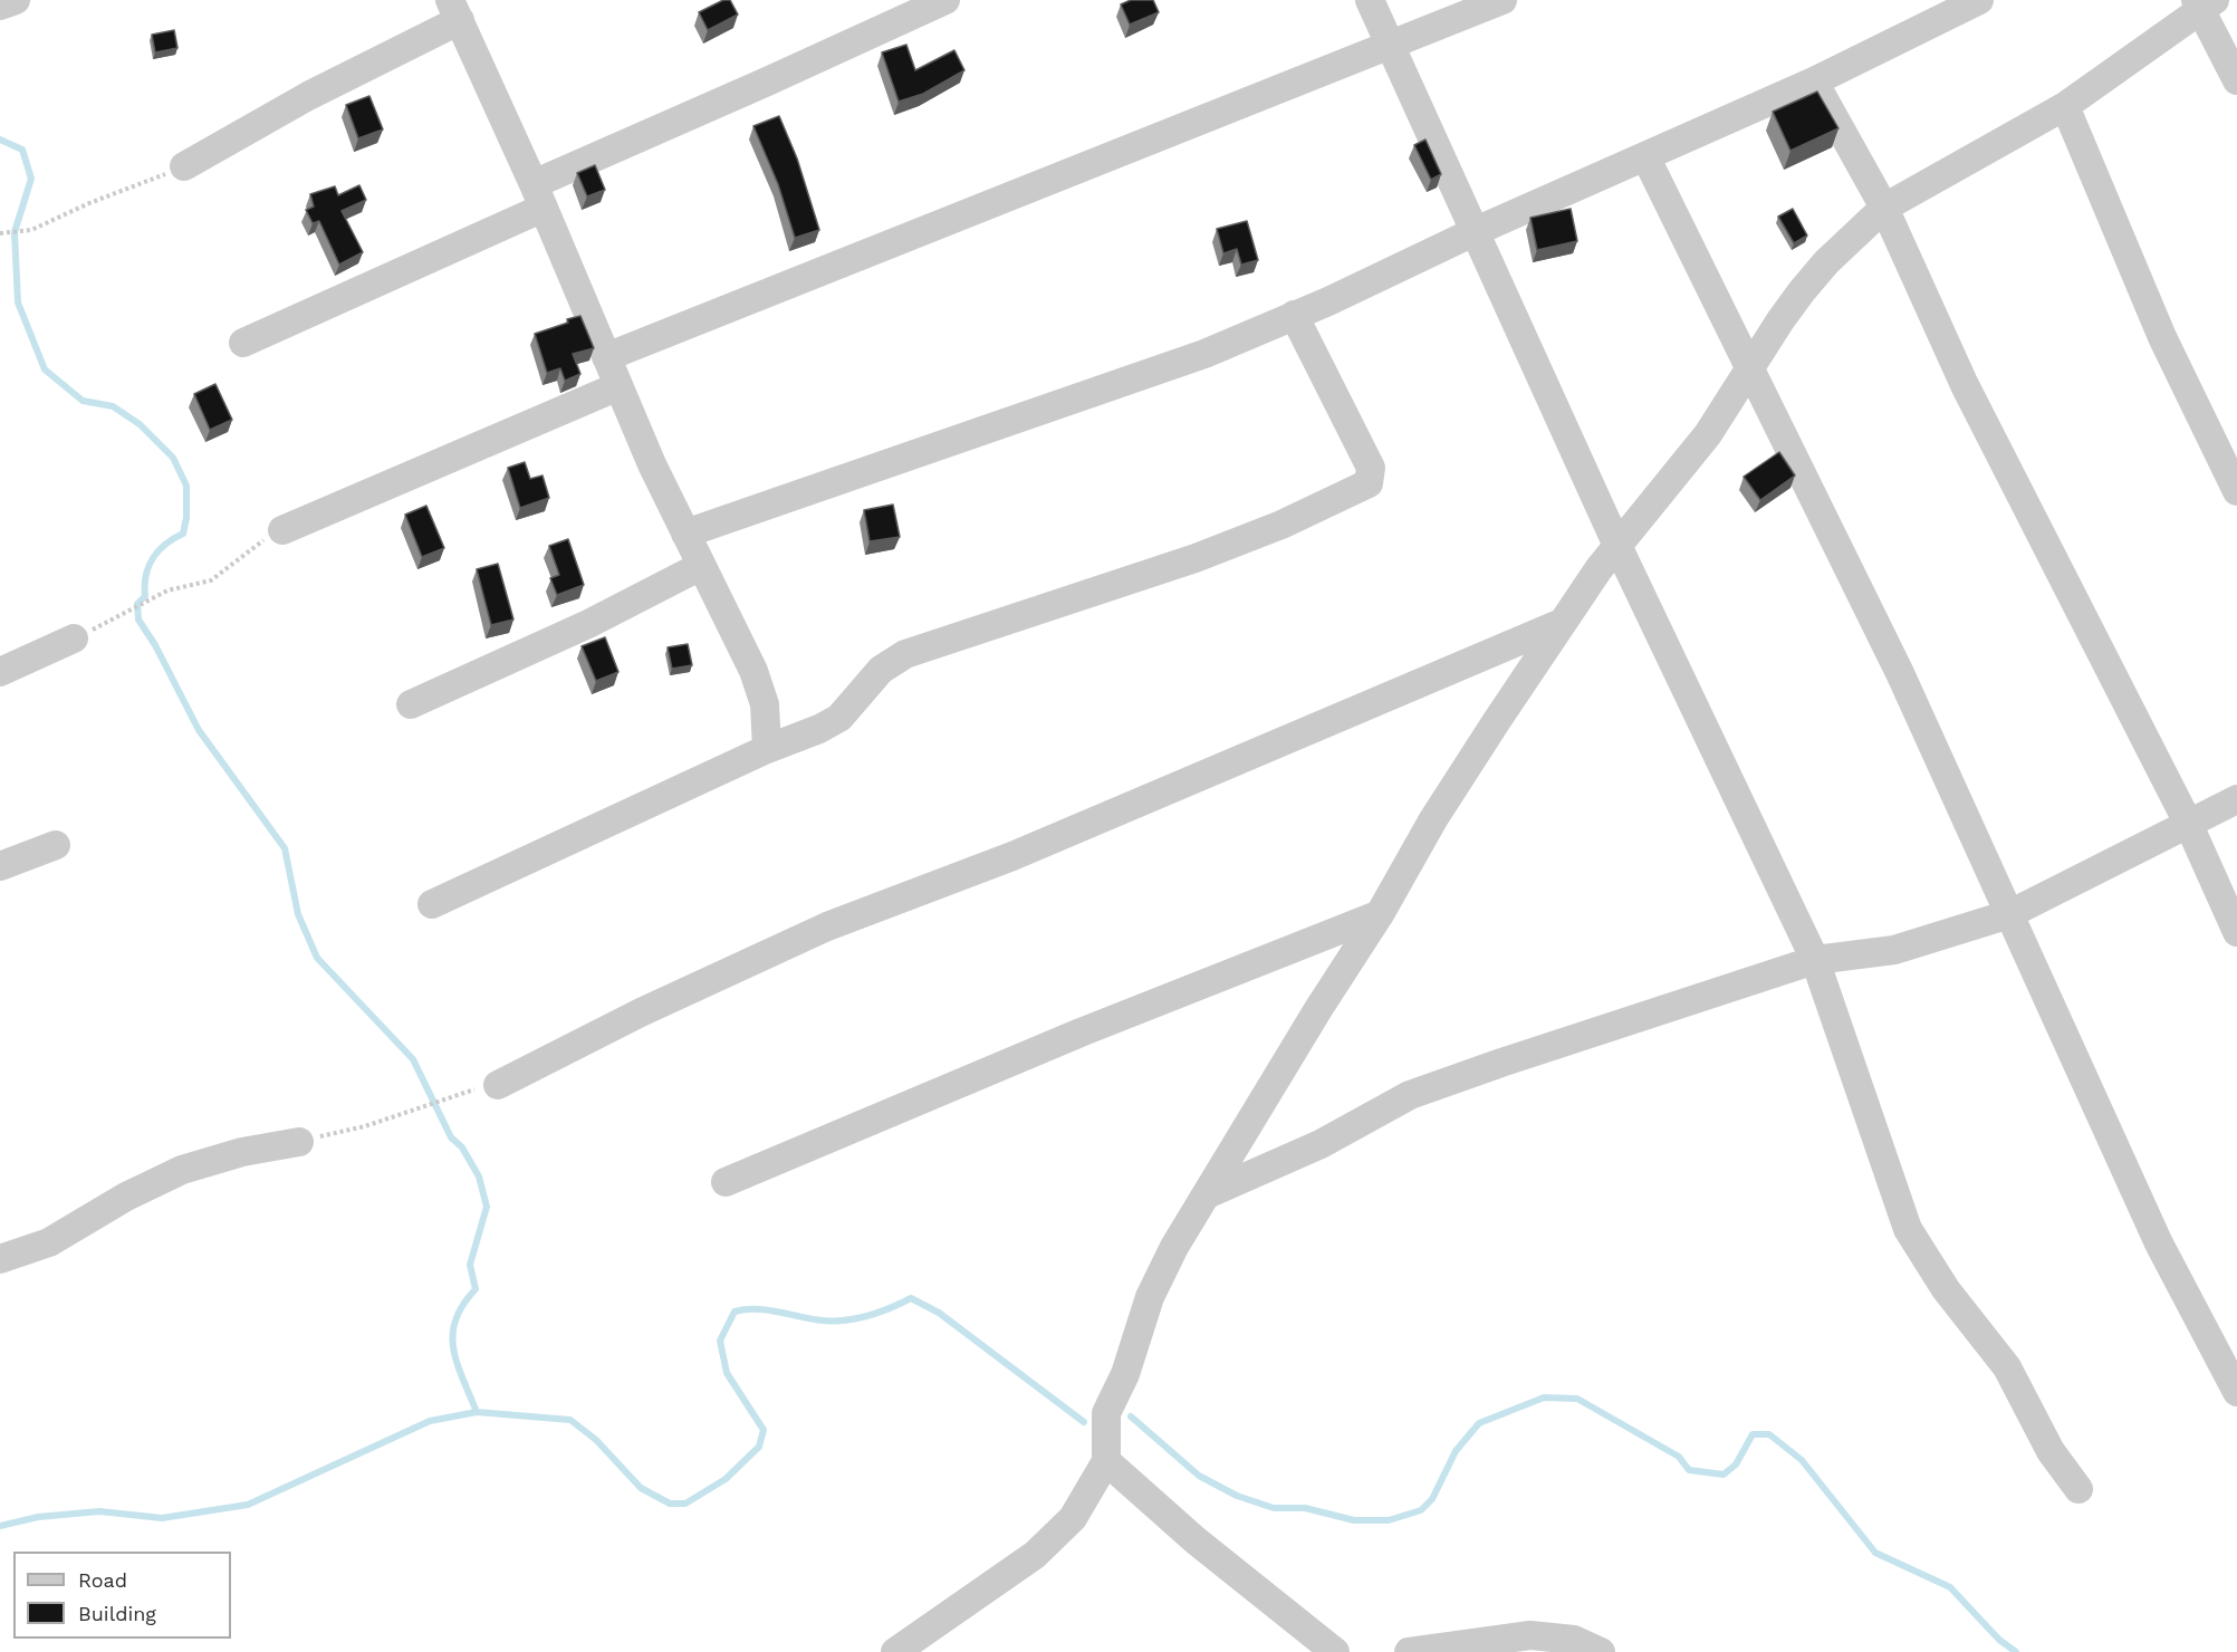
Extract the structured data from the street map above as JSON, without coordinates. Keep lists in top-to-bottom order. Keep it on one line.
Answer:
{"legend":["Road","Building"]}
